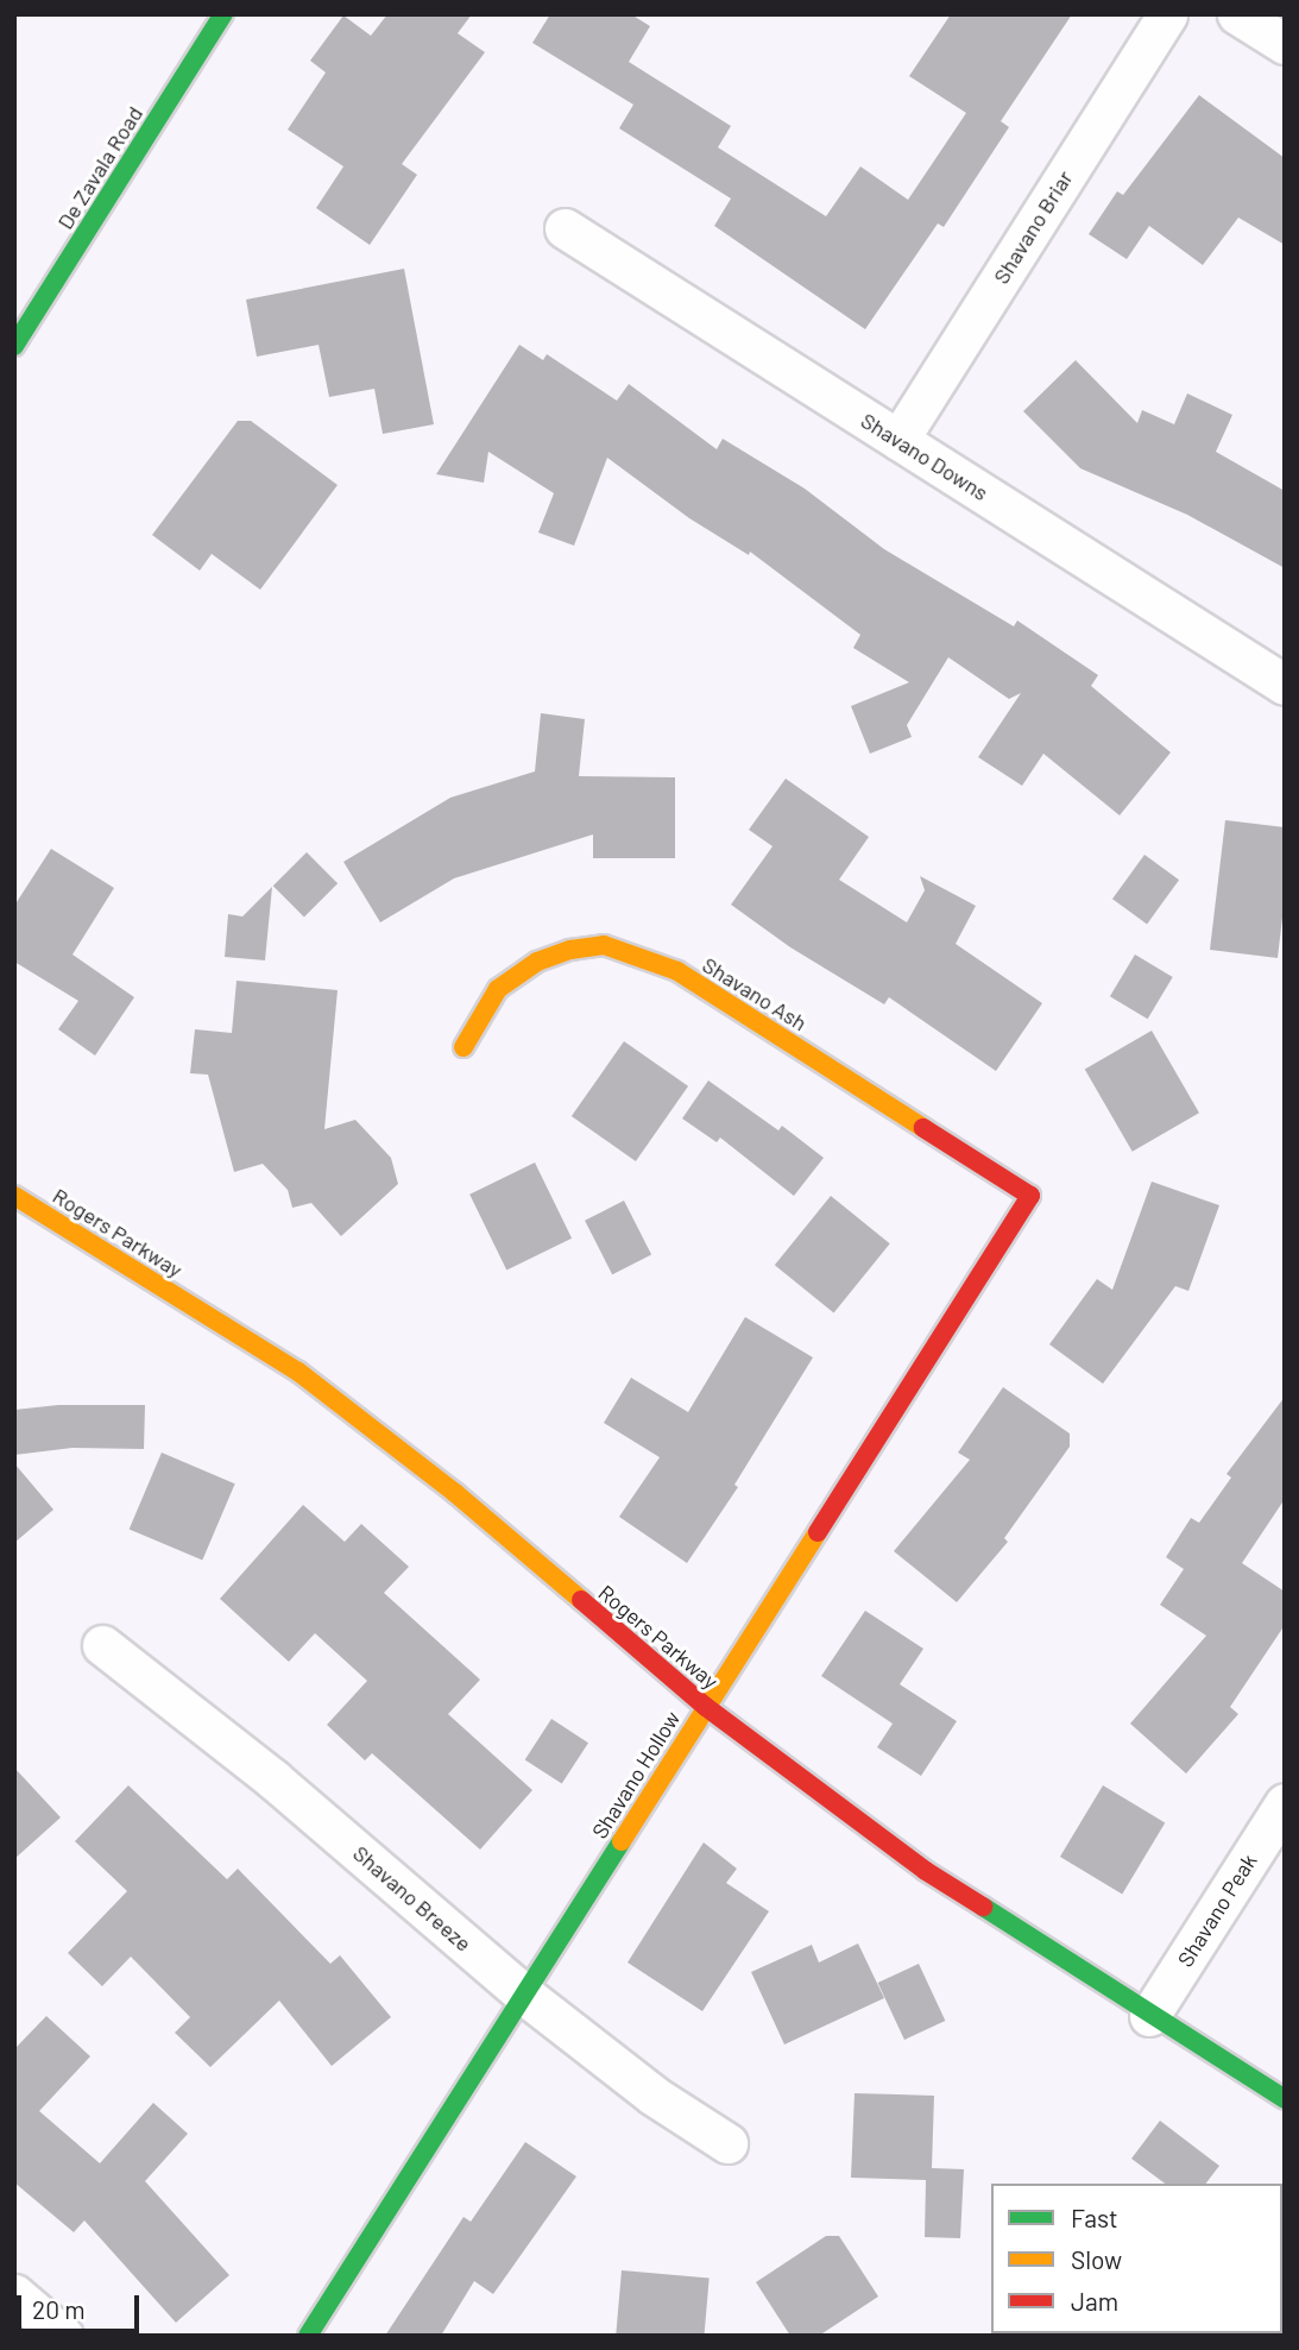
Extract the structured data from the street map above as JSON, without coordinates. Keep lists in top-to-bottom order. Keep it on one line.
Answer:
{"streets":{"street":["De Zavala Road","Shavano Briar","Shavano Downs","Shavano Ash","Rogers Parkway","Shavano Hollow","Shavano Breeze","Shavano Peak"]},"crossings":[["Shavano Briar","Shavano Downs"],["Shavano Ash","Shavano Hollow"],["Rogers Parkway","Shavano Hollow"],["Rogers Parkway","Shavano Peak"],["Shavano Hollow","Shavano Breeze"]],"legend":["Fast","Slow","Jam"],"scale_bar":"20 m"}
